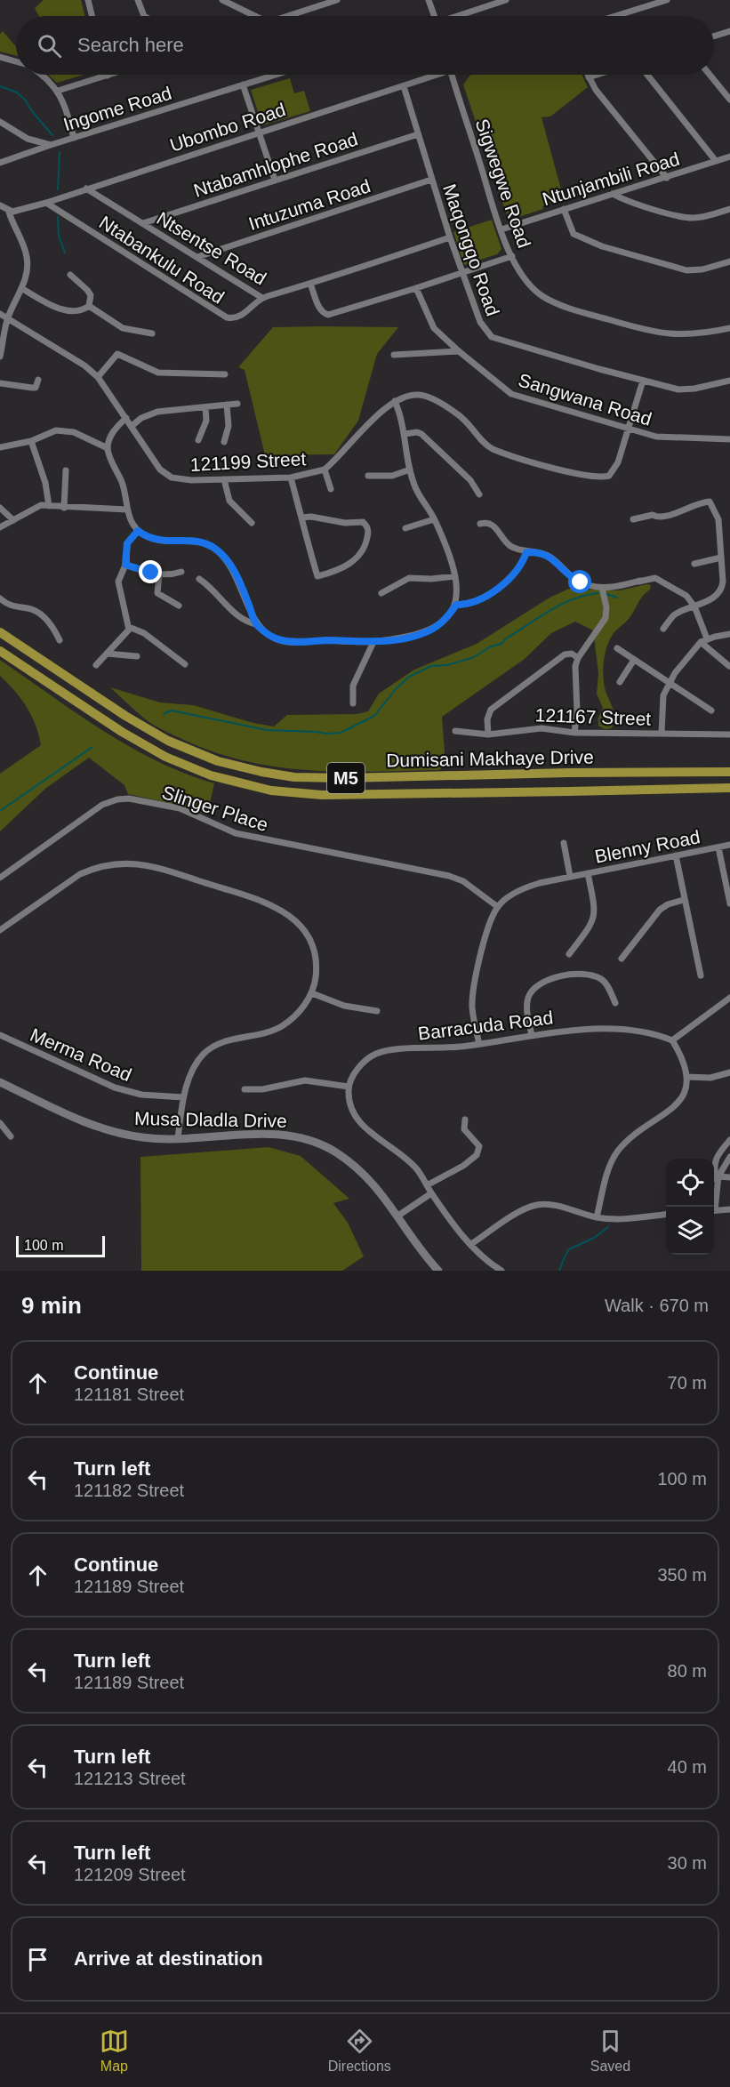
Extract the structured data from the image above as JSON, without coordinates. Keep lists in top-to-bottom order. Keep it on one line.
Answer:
{"streets":{"main road":["Dumisani Makhaye Drive","M5"],"street":["Ingome Road","Ubombo Road","Ntabamhlophe Road","Ntunjambili Road","Sigwegwe Road","Intuzuma Road","Ntsentse Road","Maqongqo Road","Ntabankulu Road","Sangwana Road","121199 Street","121167 Street","Slinger Place","Blenny Road","Barracuda Road","Merma Road","Musa Dladla Drive"]},"crossings":[["Ubombo Road","Ntsentse Road"],["Ubombo Road","Maqongqo Road"],["Ubombo Road","Ntabankulu Road"],["Ntabamhlophe Road","Ntsentse Road"],["Ntabamhlophe Road","Maqongqo Road"],["Ntunjambili Road","Sigwegwe Road"],["Intuzuma Road","Ntsentse Road"],["Intuzuma Road","Maqongqo Road"],["Ntsentse Road","Maqongqo Road"],["Ntsentse Road","Ntabankulu Road"],["Slinger Place","Blenny Road"]],"scale_bar":"100 m","page":{"search":"Search here","scale":"100 m","heading":["9 min","Walk · 670 m"],"list":[["Continue","121181 Street","70 m"],["Turn left","121182 Street","100 m"],["Continue","121189 Street","350 m"],["Turn left","121189 Street","80 m"],["Turn left","121213 Street","40 m"],["Turn left","121209 Street","30 m"],"Arrive at destination"],"nav":["Map","Directions","Saved"]}}
